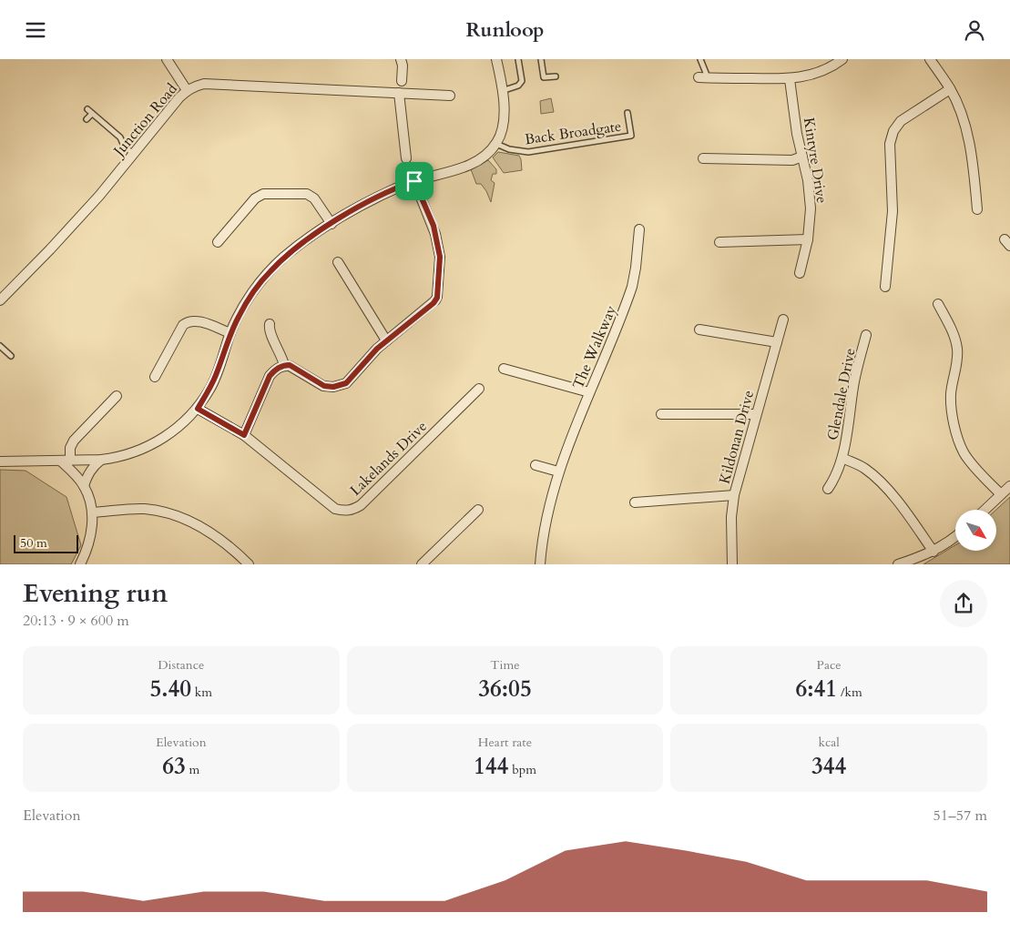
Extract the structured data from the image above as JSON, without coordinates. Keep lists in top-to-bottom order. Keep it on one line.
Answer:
{"streets":{"street":["Junction Road","Kintyre Drive","The Walkway","Glendale Drive","Kildonan Drive","Lakelands Drive"],"lane":["Back Broadgate"]},"scale_bar":"50 m","north":"bottom right","page":{"header":"Runloop","scale":"50 m","heading":["Evening run","20:13 · 9 × 600 m"],"stats":[["Distance","5.40 km"],["Time","36:05"],["Pace","6:41 /km"],["Elevation","63 m"],["Heart rate","144 bpm"],["kcal","344"]],"chart":["Elevation","51–57 m"]}}
